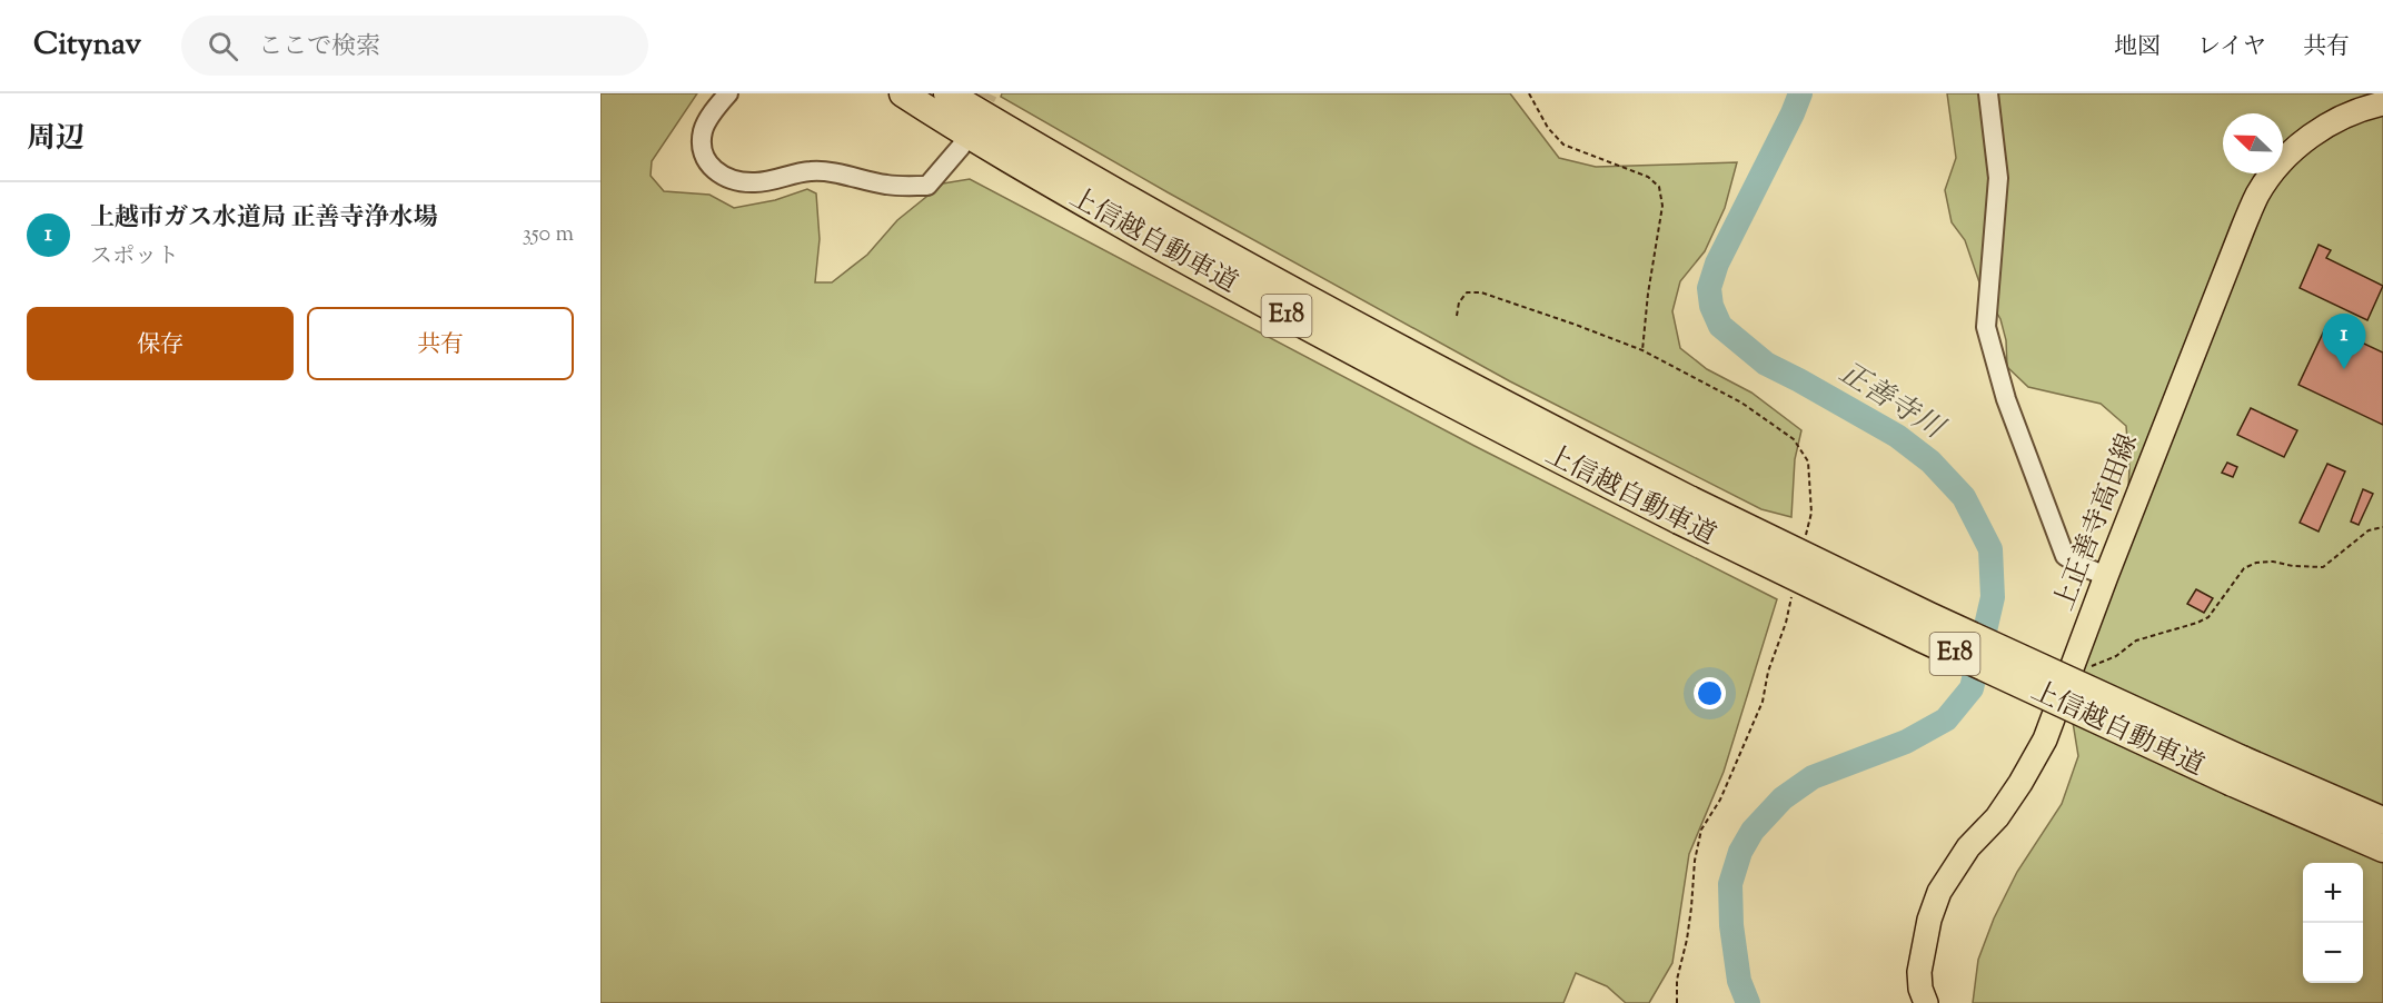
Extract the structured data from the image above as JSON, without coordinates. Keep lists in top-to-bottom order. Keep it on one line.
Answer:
{"streets":{"highway":["上信越自動車道","E18"],"main road":["上正善寺高田線"]},"water":["正善寺川"],"north":"top left","page":{"header":"Citynav","search":"ここで検索","nav":["地図","レイヤ","共有"],"heading":"周辺","list":[{"mark":"1","name":"上越市ガス水道局 正善寺浄水場","note":"スポット","value":"350 m"}],"buttons":["保存","共有"],"pins":"1","map_buttons":["+","−"]}}
